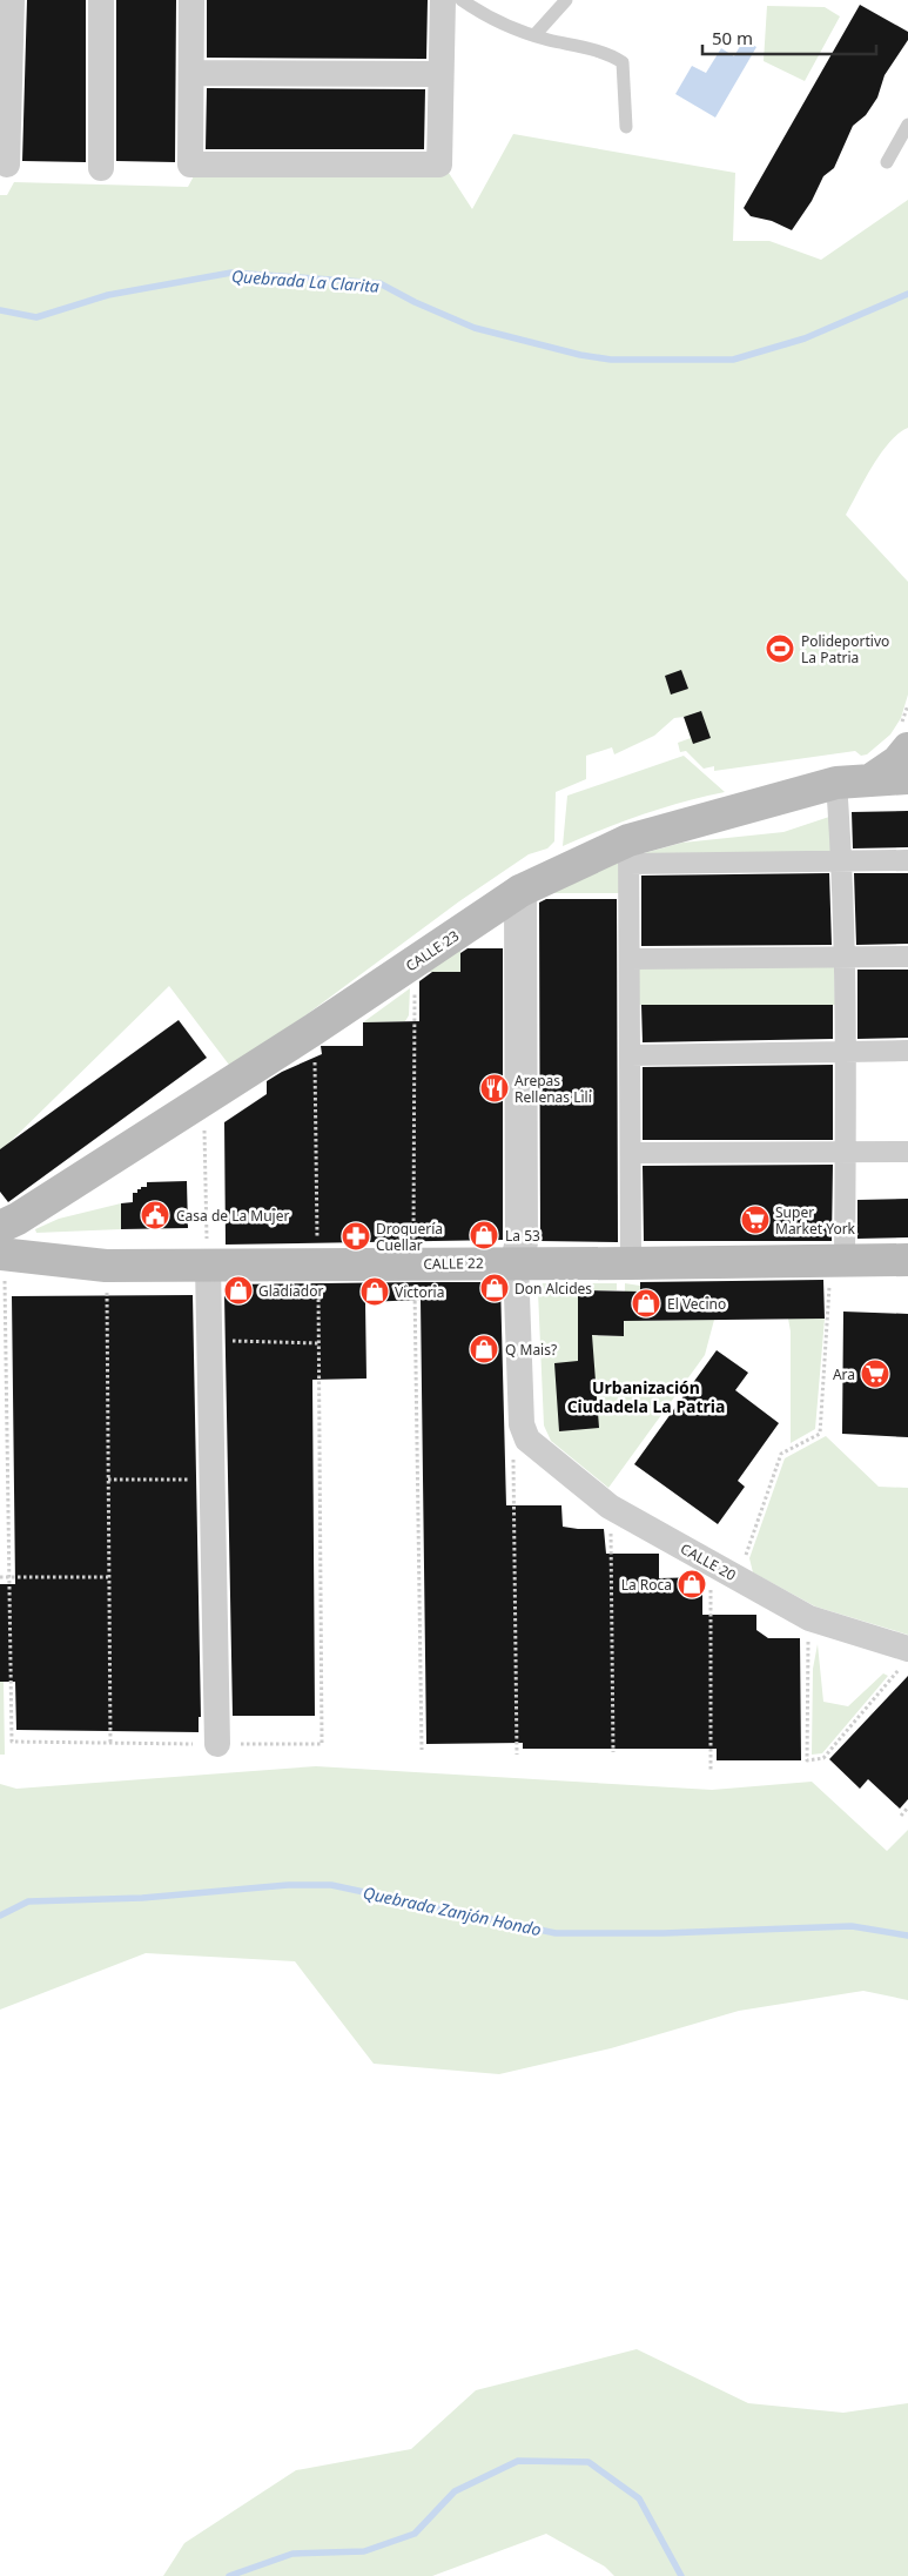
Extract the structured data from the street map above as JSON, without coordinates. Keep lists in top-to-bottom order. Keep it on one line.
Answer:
{"streets":{"main road":["CALLE 23","CALLE 22"],"street":["CALLE 20"]},"crossings":[["CALLE 23","CALLE 22"]],"districts":["Urbanización Ciudadela La Patria"],"water":["Quebrada La Clarita","Quebrada Zanjón Hondo"],"places":{"sports":["Polideportivo La Patria"],"restaurant":["Arepas Rellenas Lili"],"public building":["Casa de La Mujer"],"supermarket":["Super Market York","Ara"],"shop":["La 53","Don Alcides","Gladiador","Victoria","El Vecino","Q Mais?","La Roca"],"pharmacy":["Droguería Cuellar"]},"scale_bar":"50 m"}
